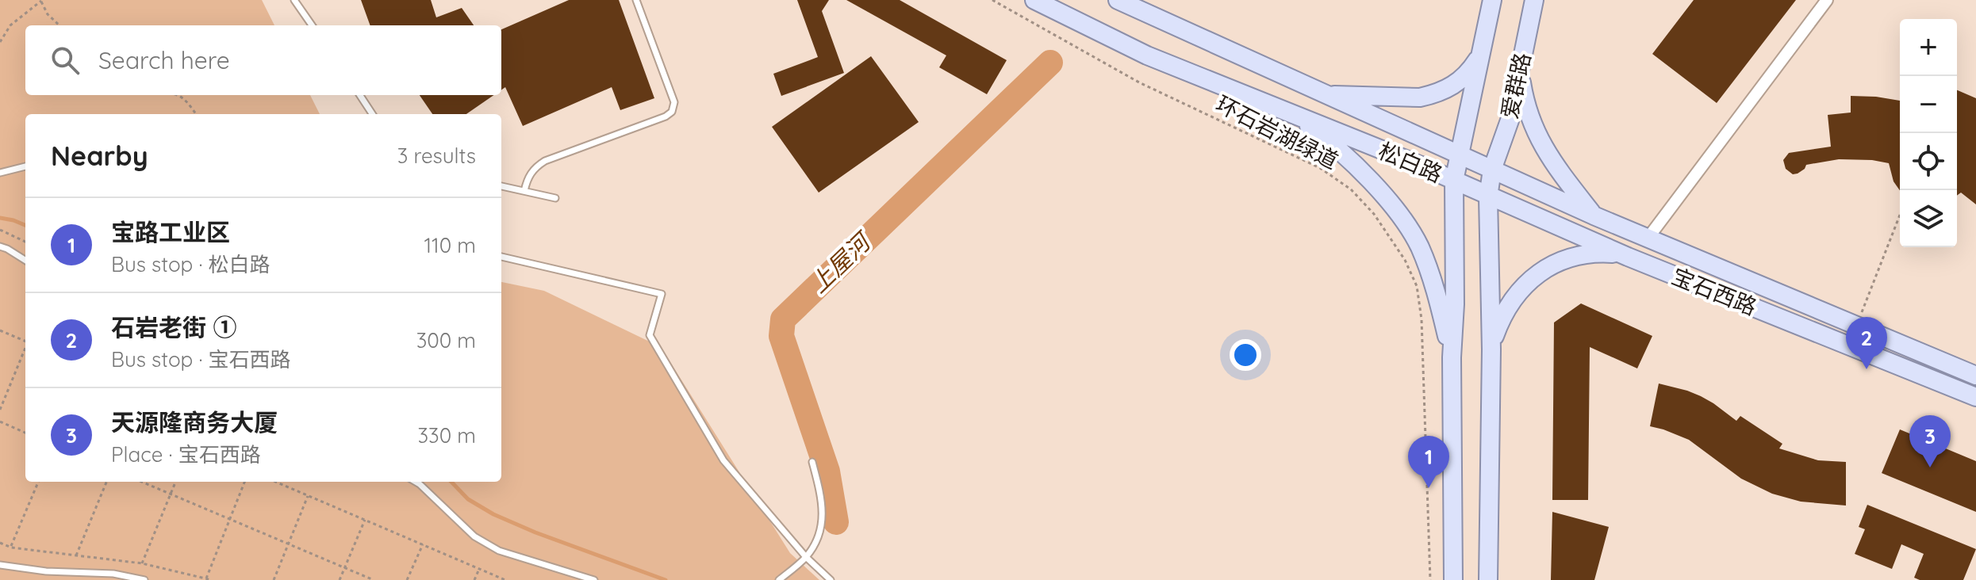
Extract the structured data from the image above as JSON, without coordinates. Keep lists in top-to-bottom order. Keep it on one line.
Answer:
{"streets":{"main road":["爱群路","松白路","宝石西路"],"path":["环石岩湖绿道"]},"crossings":[["爱群路","松白路"],["爱群路","宝石西路"],["松白路","宝石西路"]],"water":["上屋河"],"page":{"map_buttons":["+","−"],"search":"Search here","heading":["Nearby","3 results"],"list":[{"mark":"1","name":"宝路工业区","note":"Bus stop · 松白路","value":"110 m"},{"mark":"2","name":"石岩老街 ①","note":"Bus stop · 宝石西路","value":"300 m"},{"mark":"3","name":"天源隆商务大厦","note":"Place · 宝石西路","value":"330 m"}],"pins":["2","3","1"]}}
